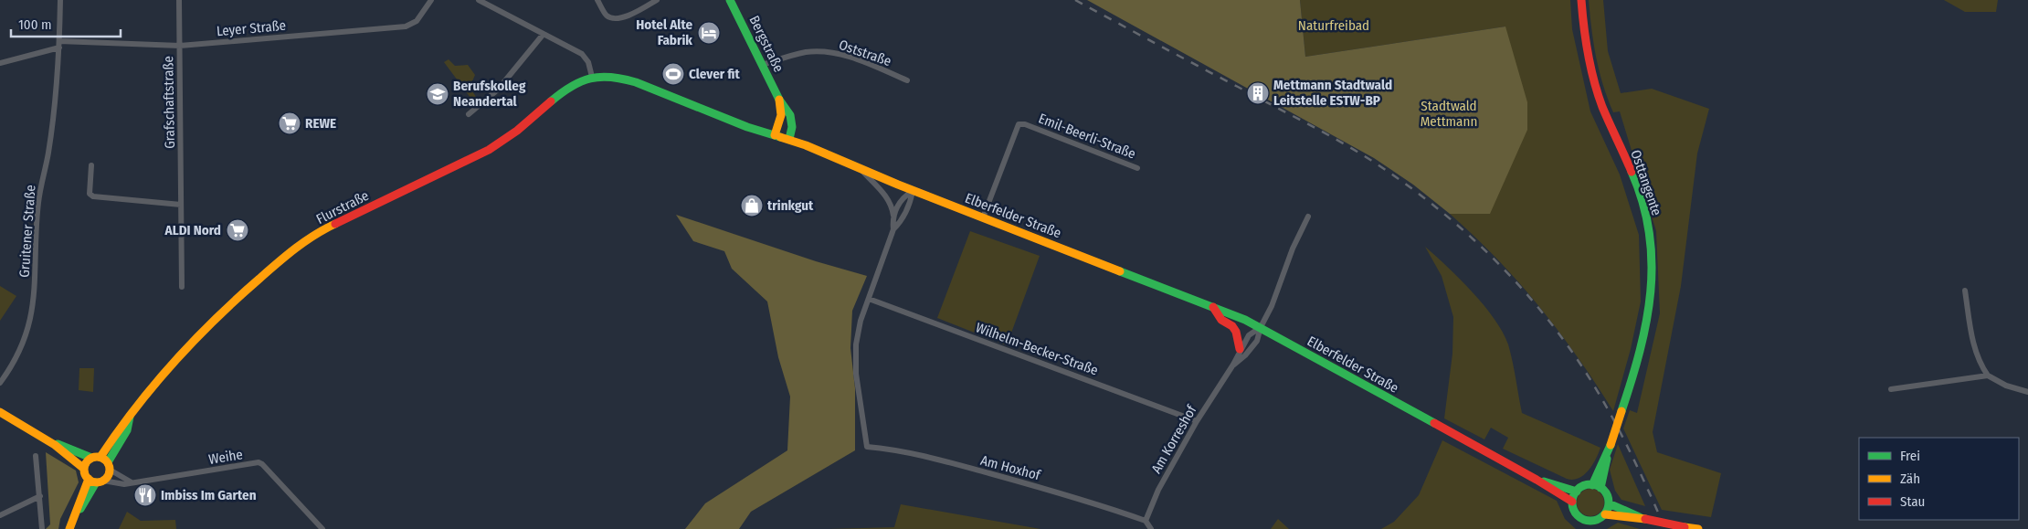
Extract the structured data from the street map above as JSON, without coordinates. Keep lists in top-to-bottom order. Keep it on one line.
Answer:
{"streets":{"main road":["Bergstraße","Osttangente","Flurstraße","Elberfelder Straße"],"street":["Leyer Straße","Oststraße","Grafschaftstraße","Emil-Beerli-Straße","Gruitener Straße","Wilhelm-Becker-Straße","Am Korreshof","Weihe","Am Hoxhof"]},"crossings":[["Leyer Straße","Grafschaftstraße"],["Leyer Straße","Gruitener Straße"],["Bergstraße","Oststraße"],["Bergstraße","Elberfelder Straße"],["Emil-Beerli-Straße","Elberfelder Straße"],["Osttangente","Elberfelder Straße"],["Flurstraße","Elberfelder Straße"],["Flurstraße","Weihe"],["Elberfelder Straße","Am Korreshof"],["Wilhelm-Becker-Straße","Am Korreshof"],["Wilhelm-Becker-Straße","Am Hoxhof"],["Am Korreshof","Am Hoxhof"]],"parks":["Naturfreibad","Stadtwald Mettmann"],"places":{"hotel":["Hotel Alte Fabrik"],"sports":["Clever fit"],"building":["Mettmann Stadtwald Leitstelle ESTW-BP"],"school or university":["Berufskolleg Neandertal"],"supermarket":["REWE","ALDI Nord"],"shop":["trinkgut"],"restaurant":["Imbiss Im Garten"]},"legend":["Frei","Zäh","Stau"],"scale_bar":"100 m"}
